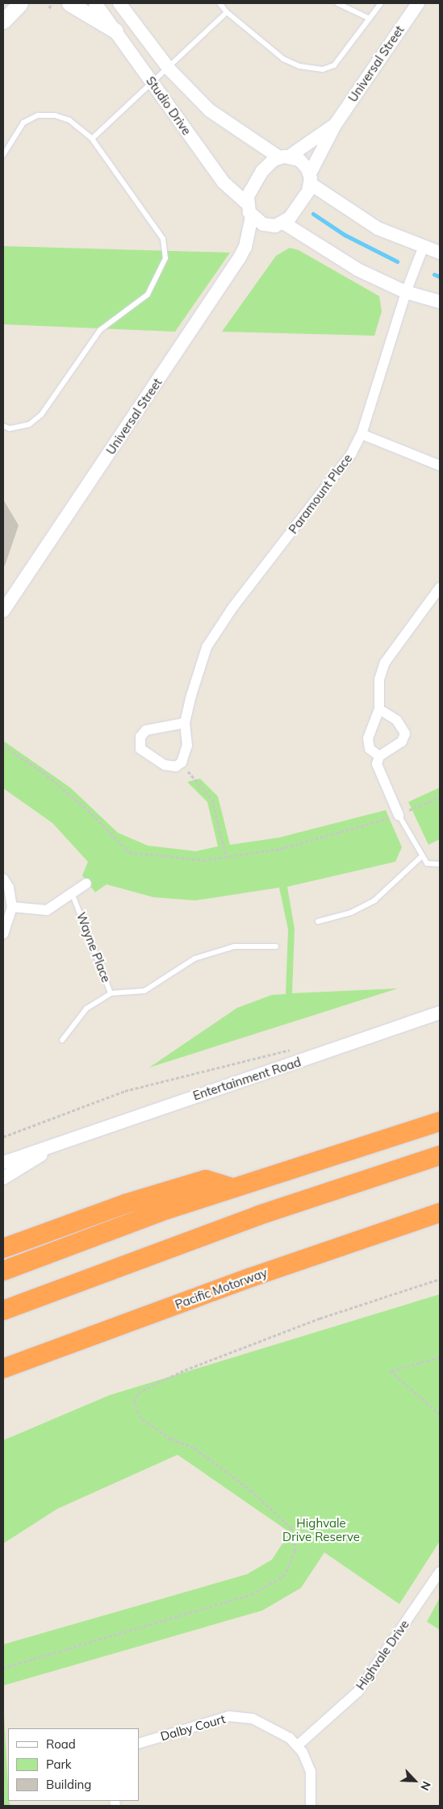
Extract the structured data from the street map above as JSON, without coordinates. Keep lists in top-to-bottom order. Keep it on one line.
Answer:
{"streets":{"highway":["Pacific Motorway"],"street":["Universal Street","Studio Drive","Paramount Place","Wayne Place","Entertainment Road","Highvale Drive","Dalby Court"]},"crossings":[["Universal Street","Studio Drive"],["Highvale Drive","Dalby Court"]],"parks":["Highvale Drive Reserve"],"legend":["Road","Park","Building"],"north":"bottom right"}
